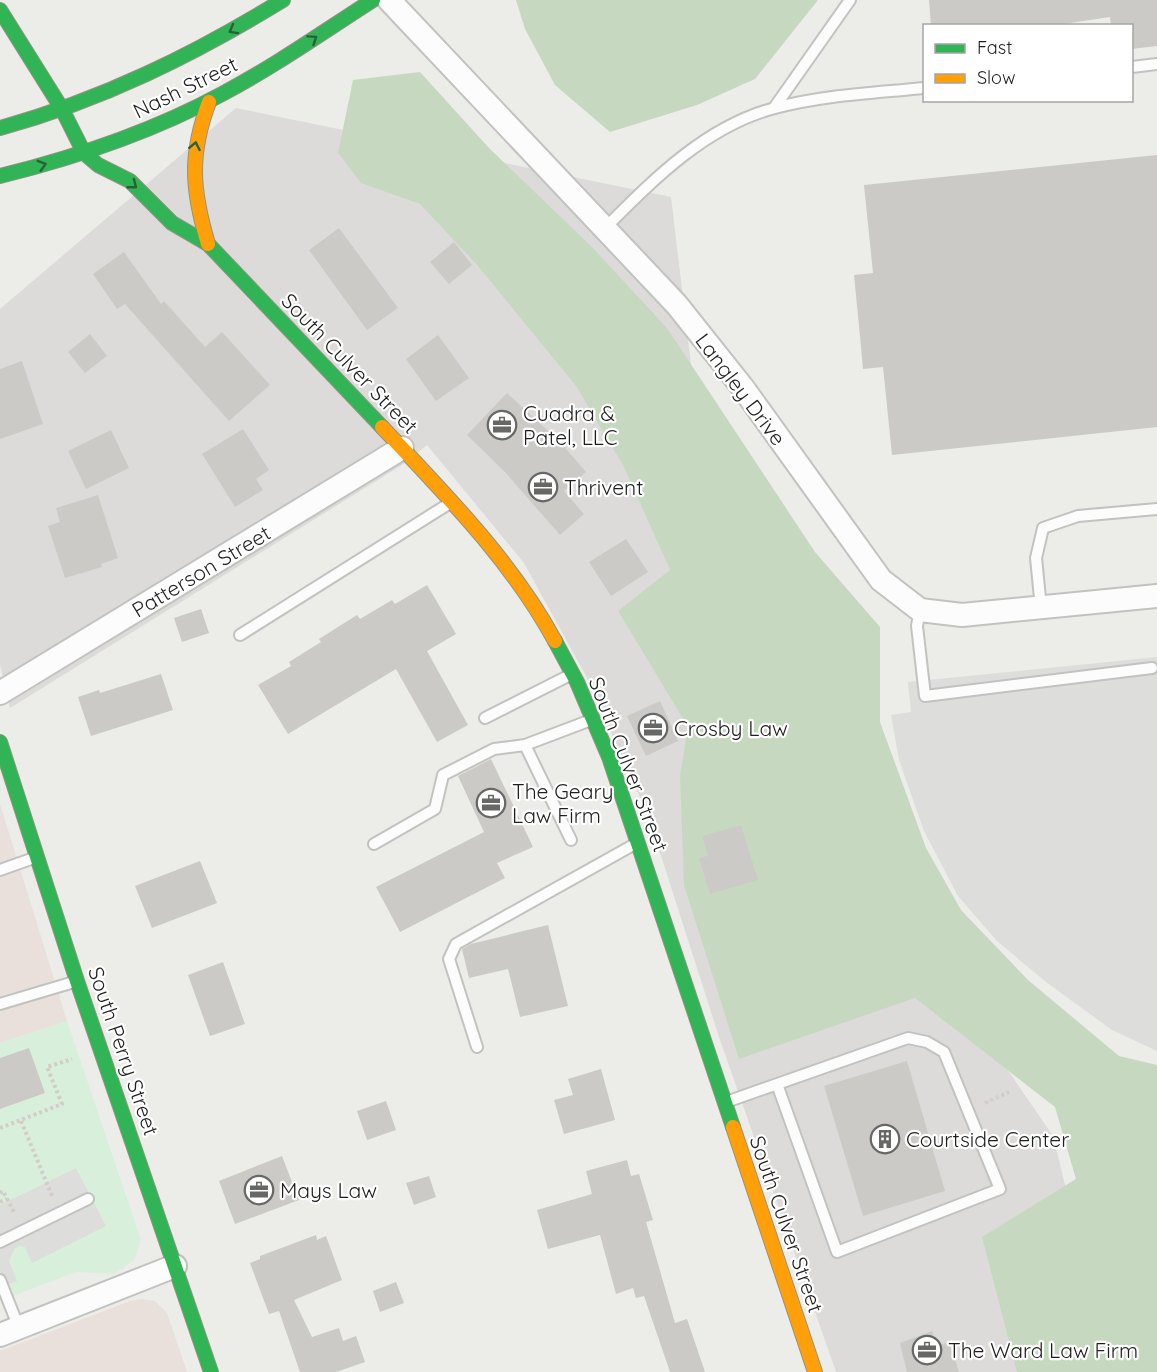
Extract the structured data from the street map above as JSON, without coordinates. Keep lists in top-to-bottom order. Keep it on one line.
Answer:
{"streets":{"street":["Nash Street","South Culver Street","Langley Drive","Patterson Street","South Perry Street"]},"crossings":[["South Culver Street","Patterson Street"]],"places":{"office":["Cuadra & Patel, LLC","Thrivent","Crosby Law","The Geary Law Firm","Mays Law","The Ward Law Firm"],"building":["Courtside Center"]},"legend":["Fast","Slow"]}
